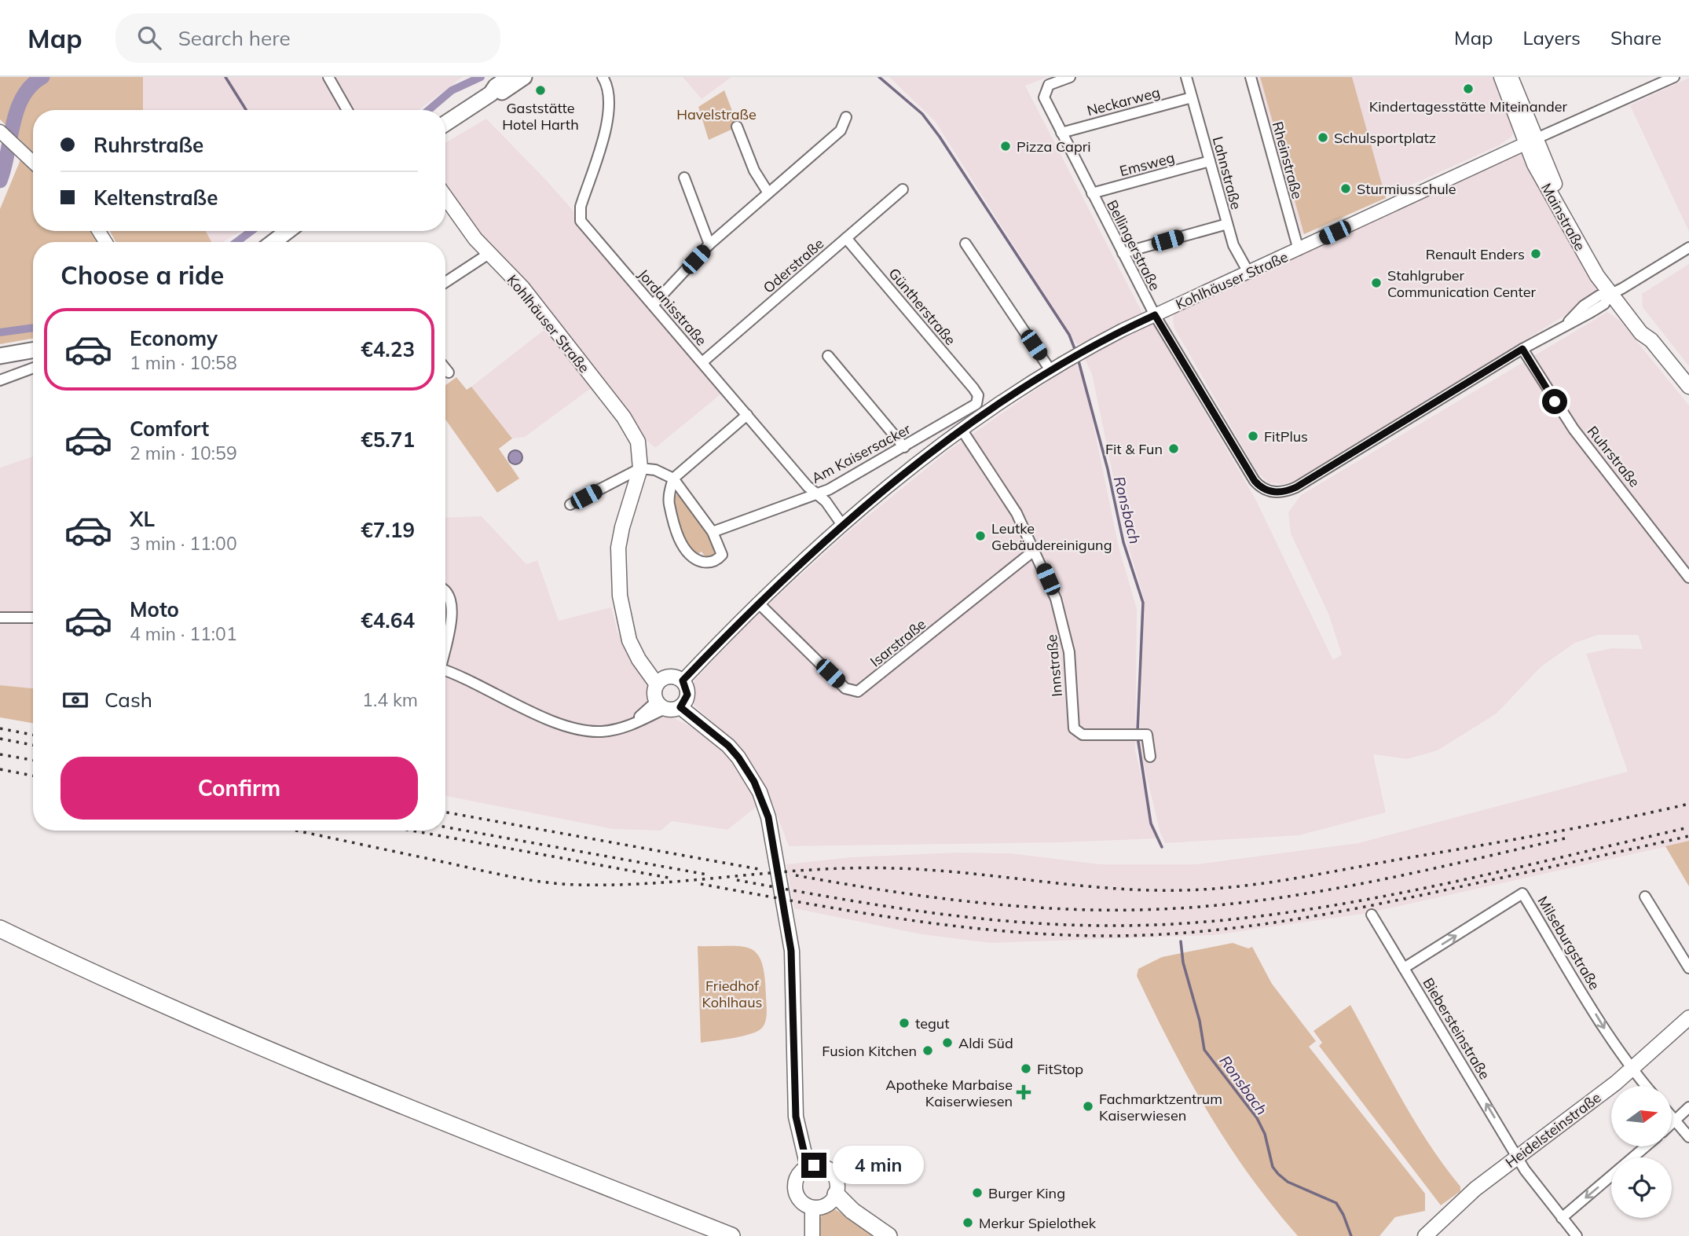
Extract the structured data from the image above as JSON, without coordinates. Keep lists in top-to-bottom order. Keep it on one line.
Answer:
{"streets":{"main road":["Mainstraße","Kohlhäuser Straße","Heidelsteinstraße"],"street":["Neckarweg","Rheinstraße","Emsweg","Lahnstraße","Bellingerstraße","Oderstraße","Güntherstraße","Jordanisstraße","Am Kaisersacker","Ruhrstraße","Isarstraße","Innstraße","Milseburgstraße","Biebersteinstraße"]},"crossings":[["Neckarweg","Lahnstraße"],["Neckarweg","Bellingerstraße"],["Rheinstraße","Kohlhäuser Straße"],["Emsweg","Lahnstraße"],["Emsweg","Bellingerstraße"],["Lahnstraße","Kohlhäuser Straße"],["Mainstraße","Kohlhäuser Straße"],["Bellingerstraße","Kohlhäuser Straße"],["Bellingerstraße","Ruhrstraße"],["Oderstraße","Güntherstraße"],["Oderstraße","Jordanisstraße"],["Kohlhäuser Straße","Jordanisstraße"],["Kohlhäuser Straße","Isarstraße"],["Kohlhäuser Straße","Innstraße"],["Güntherstraße","Am Kaisersacker"],["Jordanisstraße","Am Kaisersacker"],["Isarstraße","Innstraße"],["Milseburgstraße","Biebersteinstraße"],["Milseburgstraße","Heidelsteinstraße"],["Biebersteinstraße","Heidelsteinstraße"]],"one_way":["Biebersteinstraße"],"water":["Ronsbach"],"parks":["Havelstraße","Friedhof Kohlhaus"],"places":{"other":["Kindertagesstätte Miteinander","Gaststätte Hotel Harth","Schulsportplatz","Pizza Capri","Sturmiusschule","Renault Enders","Stahlgruber Communication Center","FitPlus","Fit & Fun","Leutke Gebäudereinigung","tegut","Aldi Süd","Fusion Kitchen","FitStop","Fachmarktzentrum Kaiserwiesen","Burger King","Merkur Spielothek"],"health":["Apotheke Marbaise Kaiserwiesen"]},"north":"right","page":{"header":"Map","search":"Search here","nav":["Map","Layers","Share"],"banner":["Ruhrstraße","Keltenstraße"],"heading":"Choose a ride","list":[{"name":"Economy","note":"1 min · 10:58","value":"€4.23"},{"name":"Comfort","note":"2 min · 10:59","value":"€5.71"},{"name":"XL","note":"3 min · 11:00","value":"€7.19"},{"name":"Moto","note":"4 min · 11:01","value":"€4.64"}],"pay":["Cash","1.4 km"],"buttons":"Confirm","bubble":"4 min"}}
